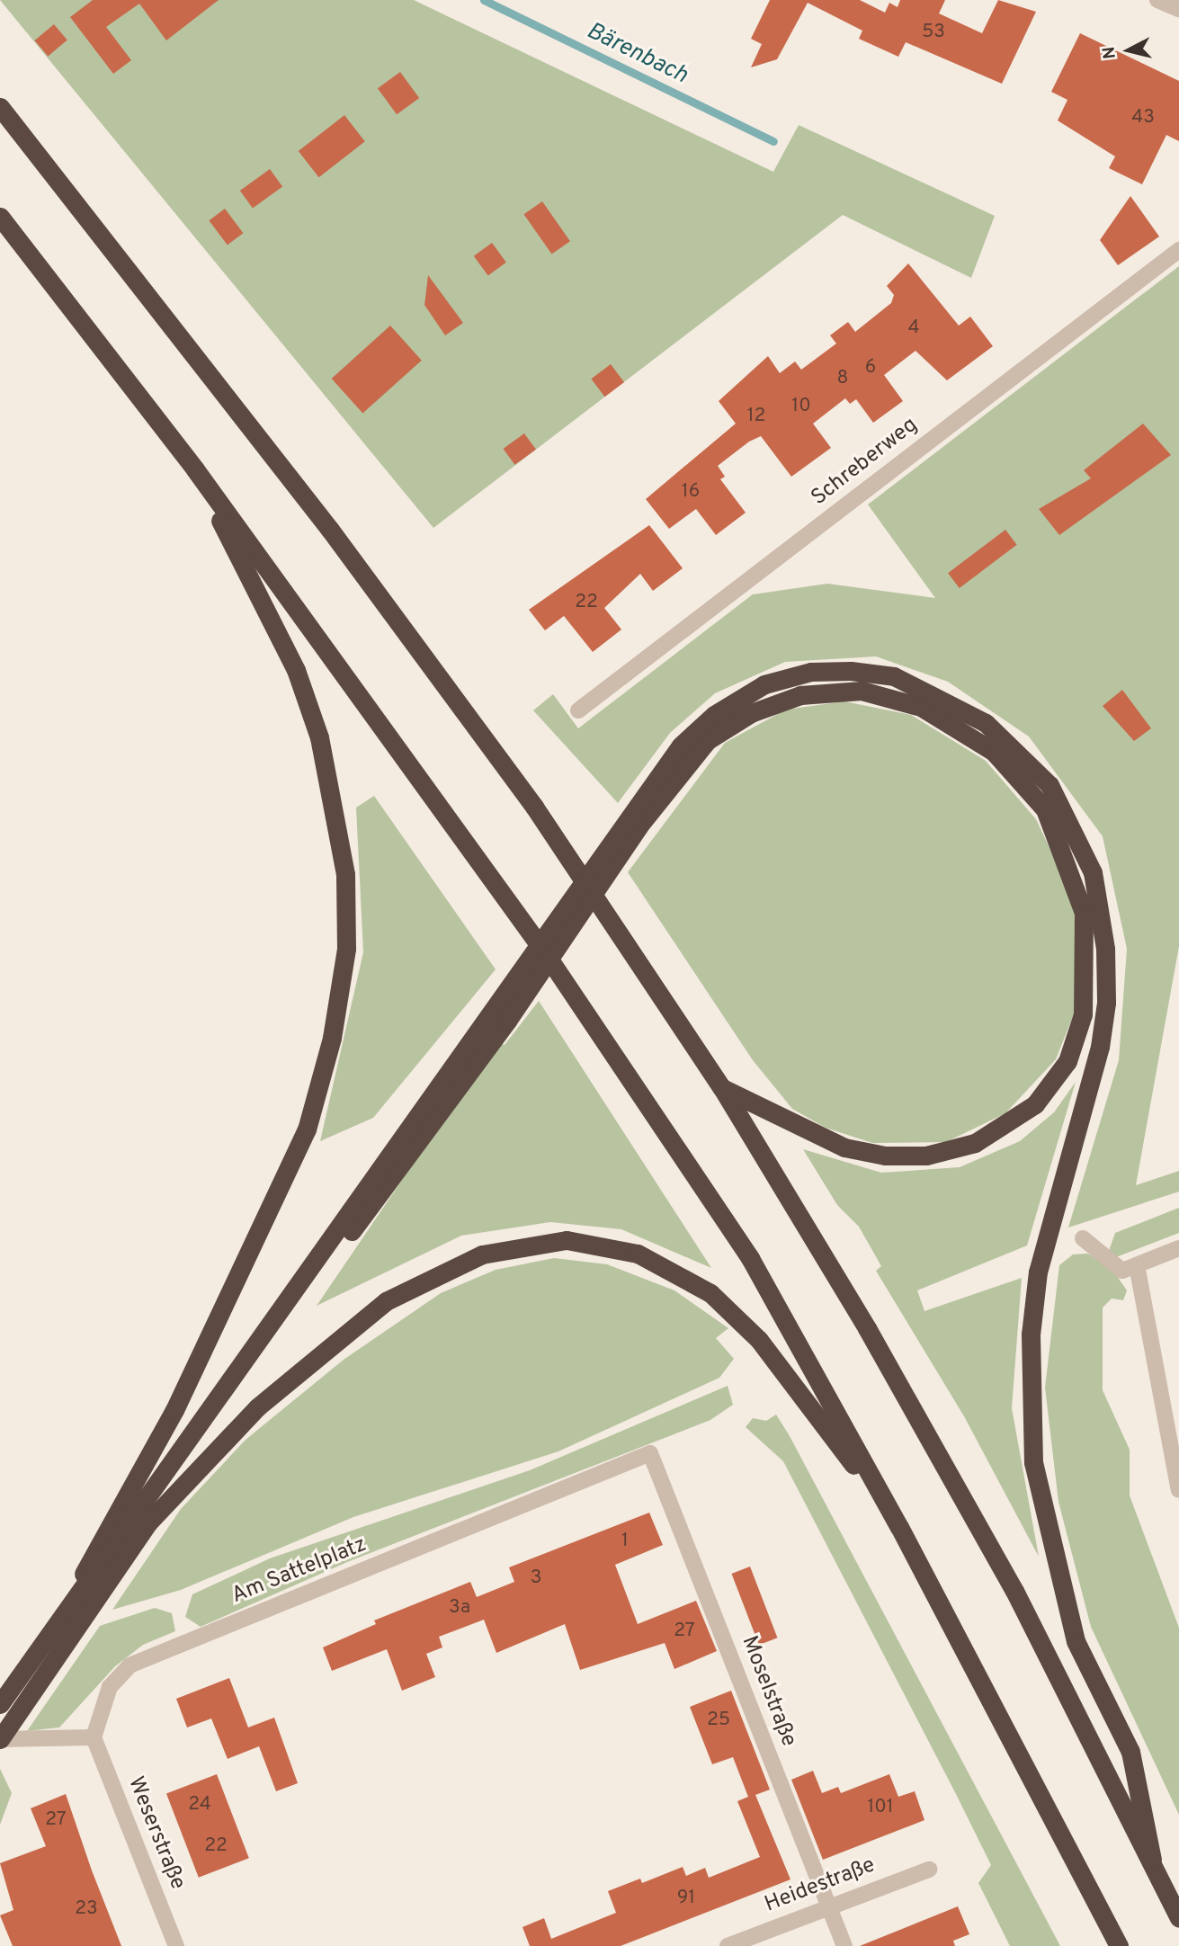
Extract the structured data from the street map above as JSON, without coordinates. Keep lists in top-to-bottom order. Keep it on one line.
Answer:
{"streets":{"street":["Schreberweg","Am Sattelplatz","Moselstraße","Weserstraße","Heidestraße"]},"crossings":[["Am Sattelplatz","Moselstraße"],["Am Sattelplatz","Weserstraße"],["Moselstraße","Heidestraße"]],"water":["Bärenbach"],"house_numbers":["53","43","4","6","8","10","12","16","22","1","3","3a","27","25","24","101","27","22","91","23"],"north":"left"}
